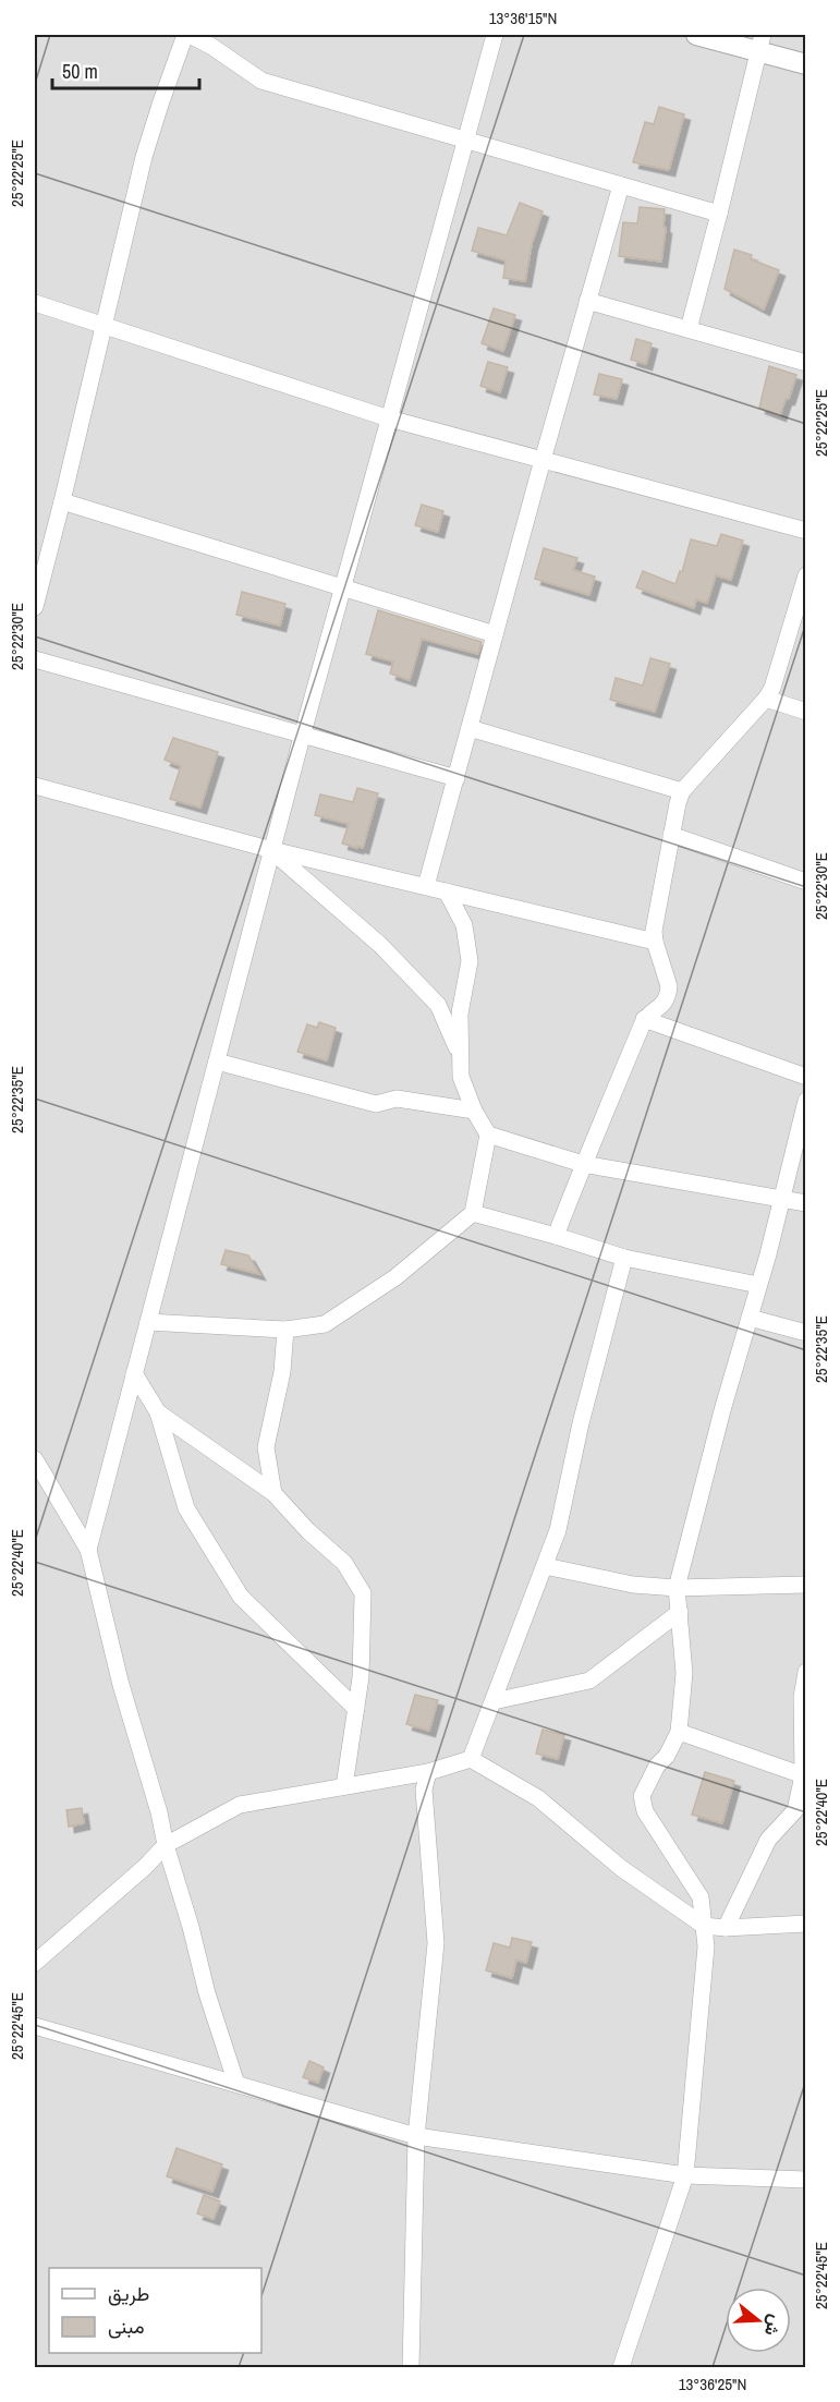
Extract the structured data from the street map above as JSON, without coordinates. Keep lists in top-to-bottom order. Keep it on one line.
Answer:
{"legend":["طريق","مبنى"],"scale_bar":"50 m","north":"right","coordinates":["13°36'15\"N","25°22'25\"E","25°22'30\"E","25°22'35\"E","25°22'40\"E","25°22'45\"E","13°36'25\"N"]}
